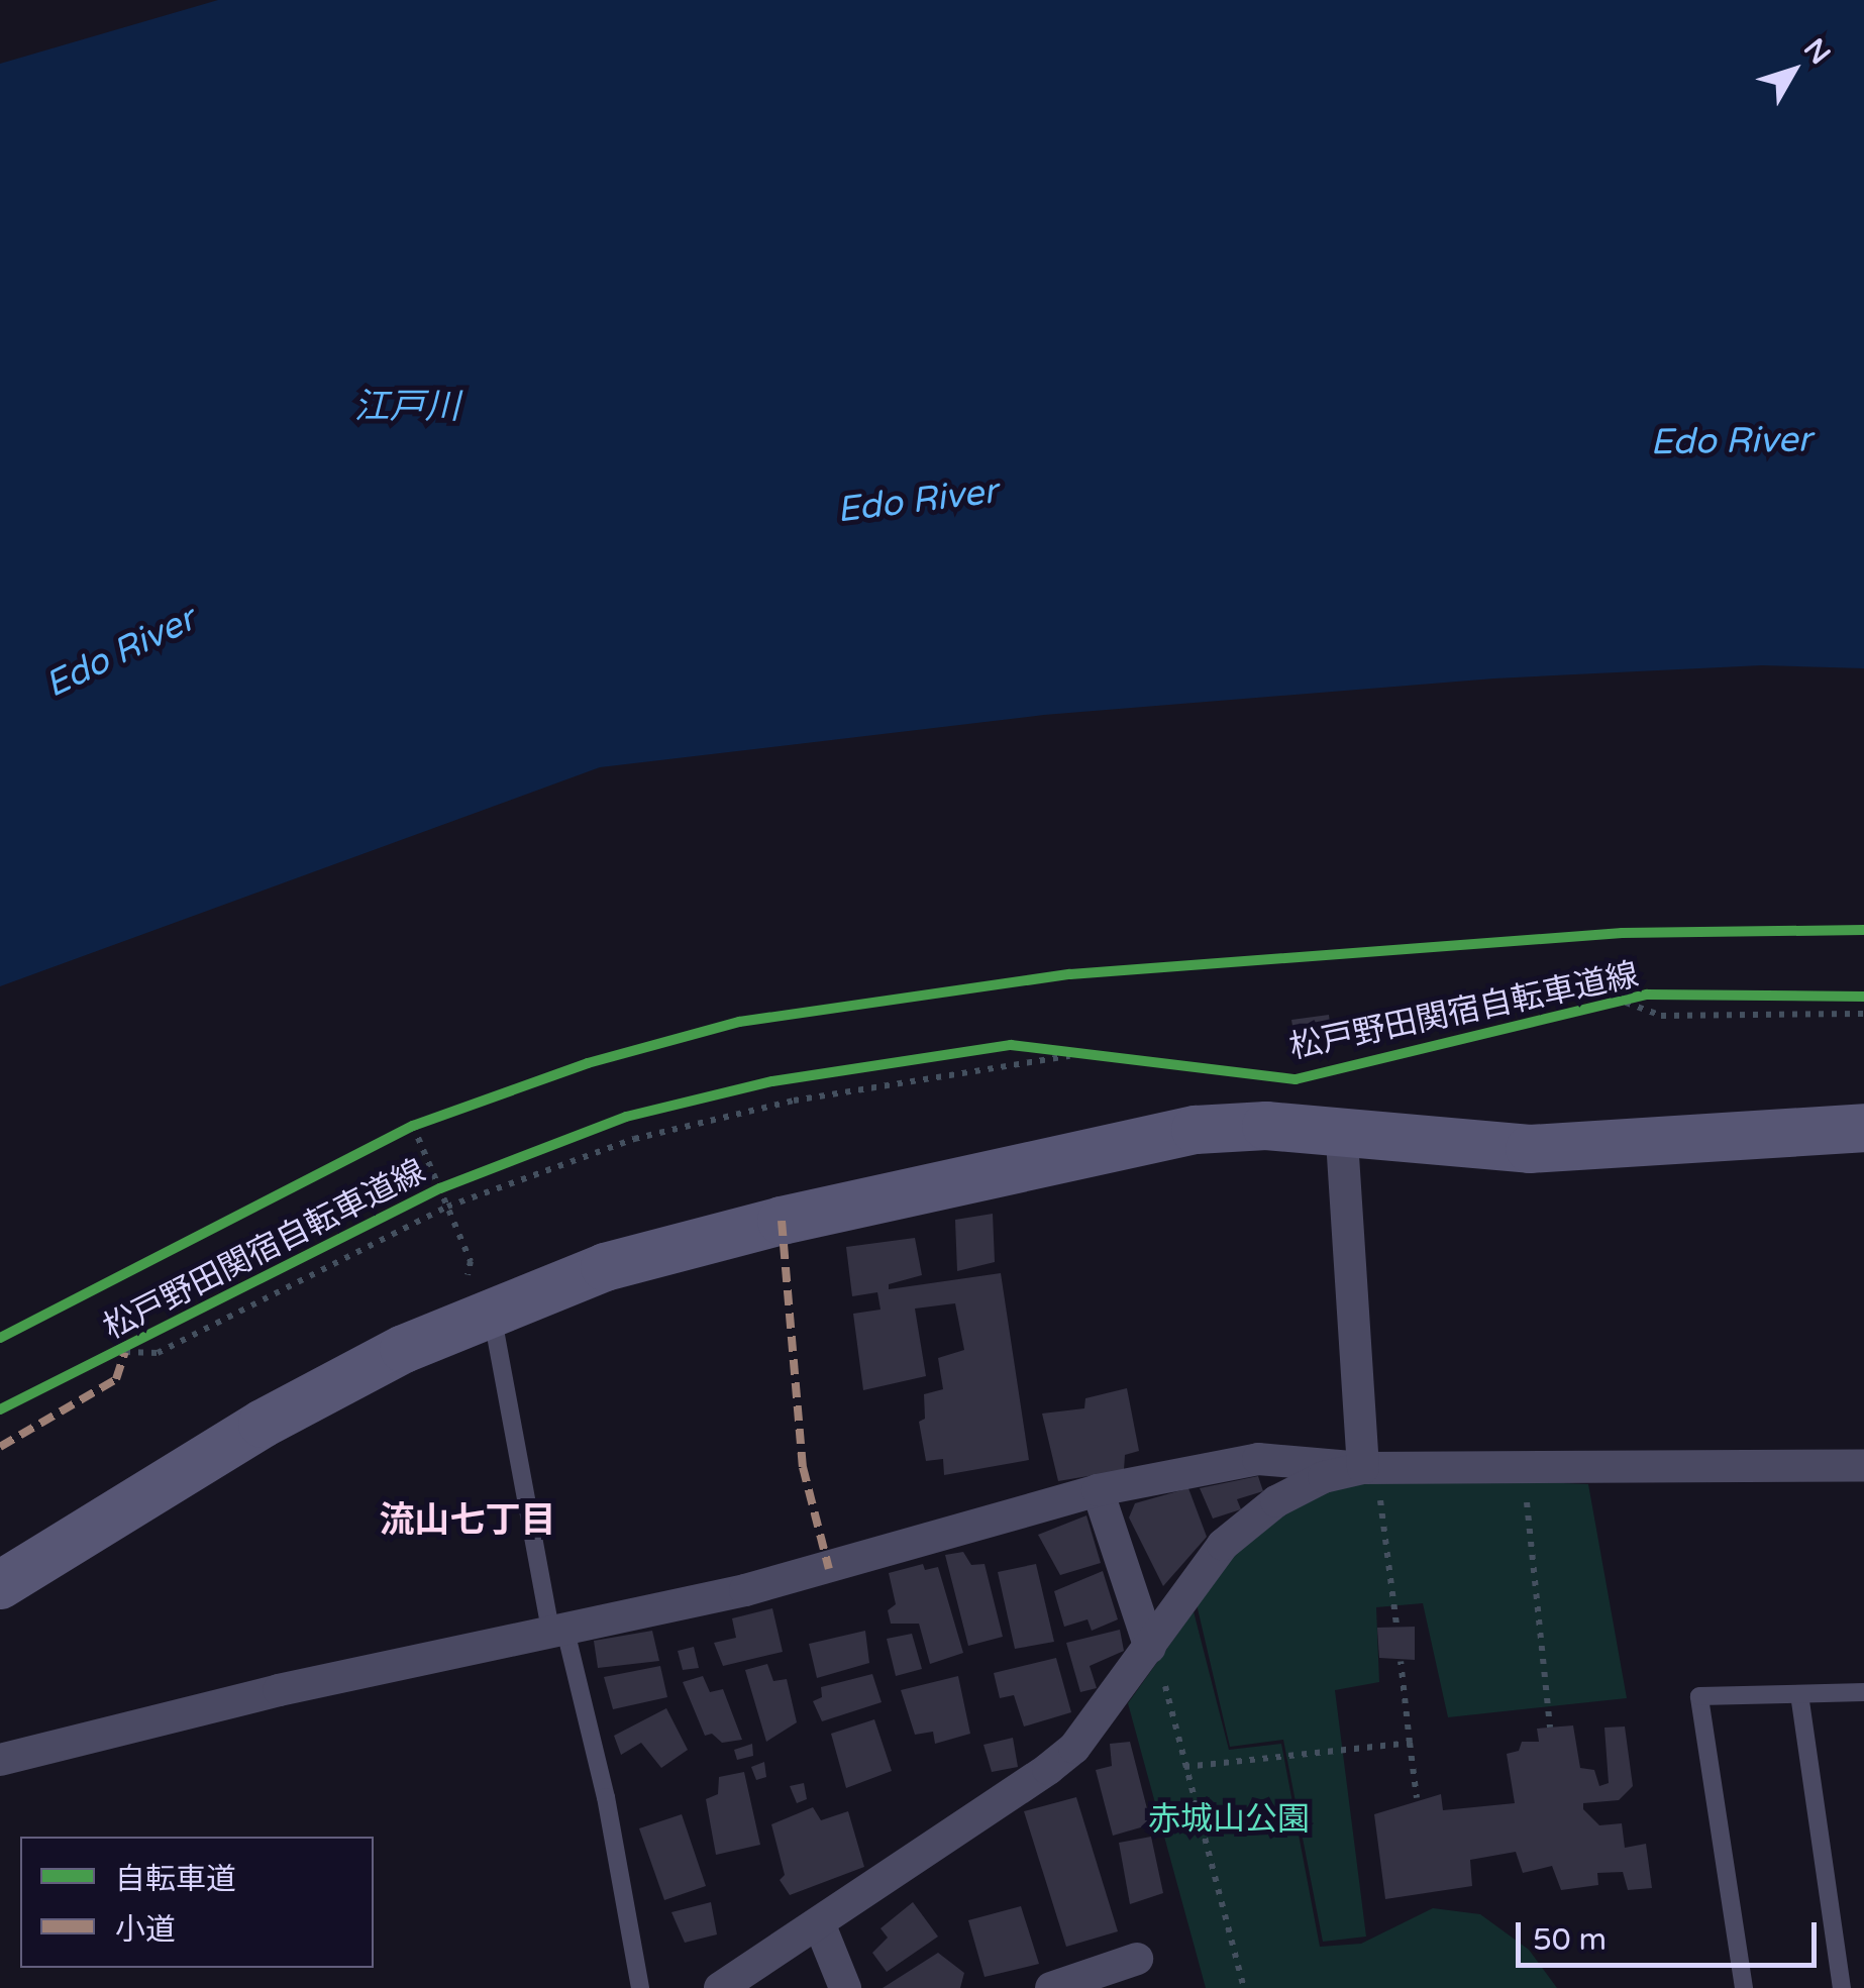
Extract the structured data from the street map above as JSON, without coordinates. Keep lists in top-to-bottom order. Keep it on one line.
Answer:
{"streets":{"cycle path":["松戸野田関宿自転車道線"]},"districts":["流山七丁目"],"water":["江戸川","Edo River"],"parks":["赤城山公園"],"legend":["自転車道","小道"],"scale_bar":"50 m","north":"top right"}
